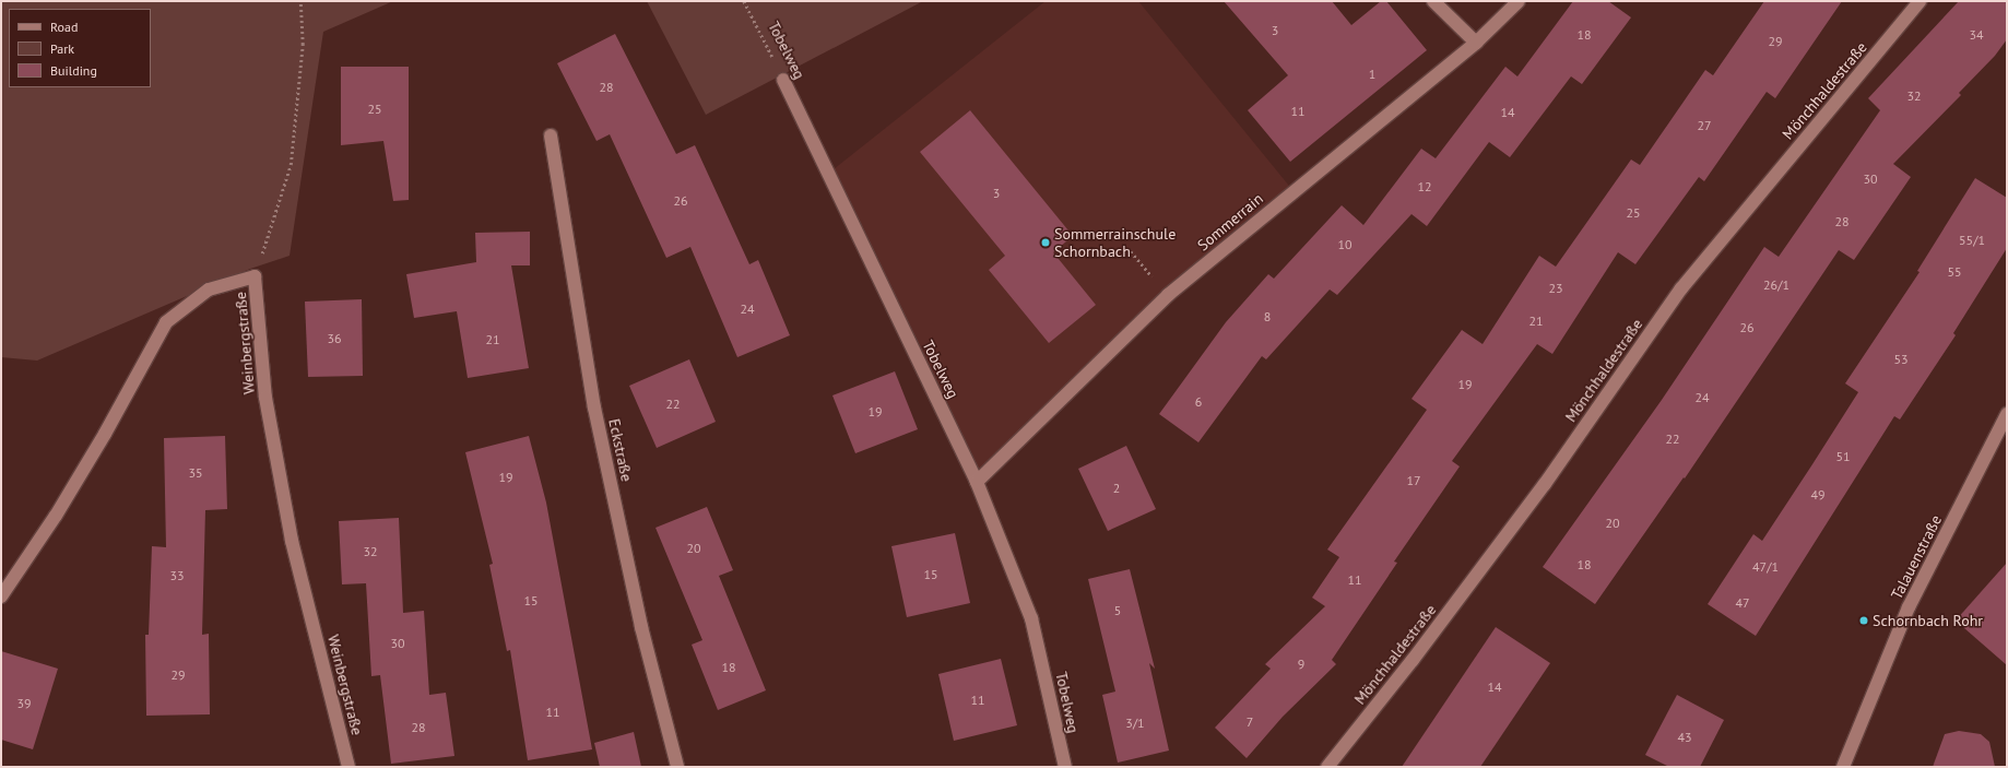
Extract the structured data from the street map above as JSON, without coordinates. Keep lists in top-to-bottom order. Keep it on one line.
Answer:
{"streets":{"street":["Tobelweg","Mönchhaldestraße","Sommerrain","Weinbergstraße","Eckstraße","Talauenstraße"]},"crossings":[["Tobelweg","Sommerrain"]],"places":["Sommerrainschule Schornbach","Schornbach Rohr"],"house_numbers":["3","18","34","29","1","28","32","25","11","14","27","30","12","3","26","25","28","55/1","10","55","26/1","23","24","8","21","26","36","21","53","19","24","6","22","19","22","51","35","19","17","2","49","20","20","32","18","47/1","15","33","11","15","47","5","30","9","18","29","14","11","39","11","7","3/1","28","43"],"legend":["Road","Park","Building"]}
